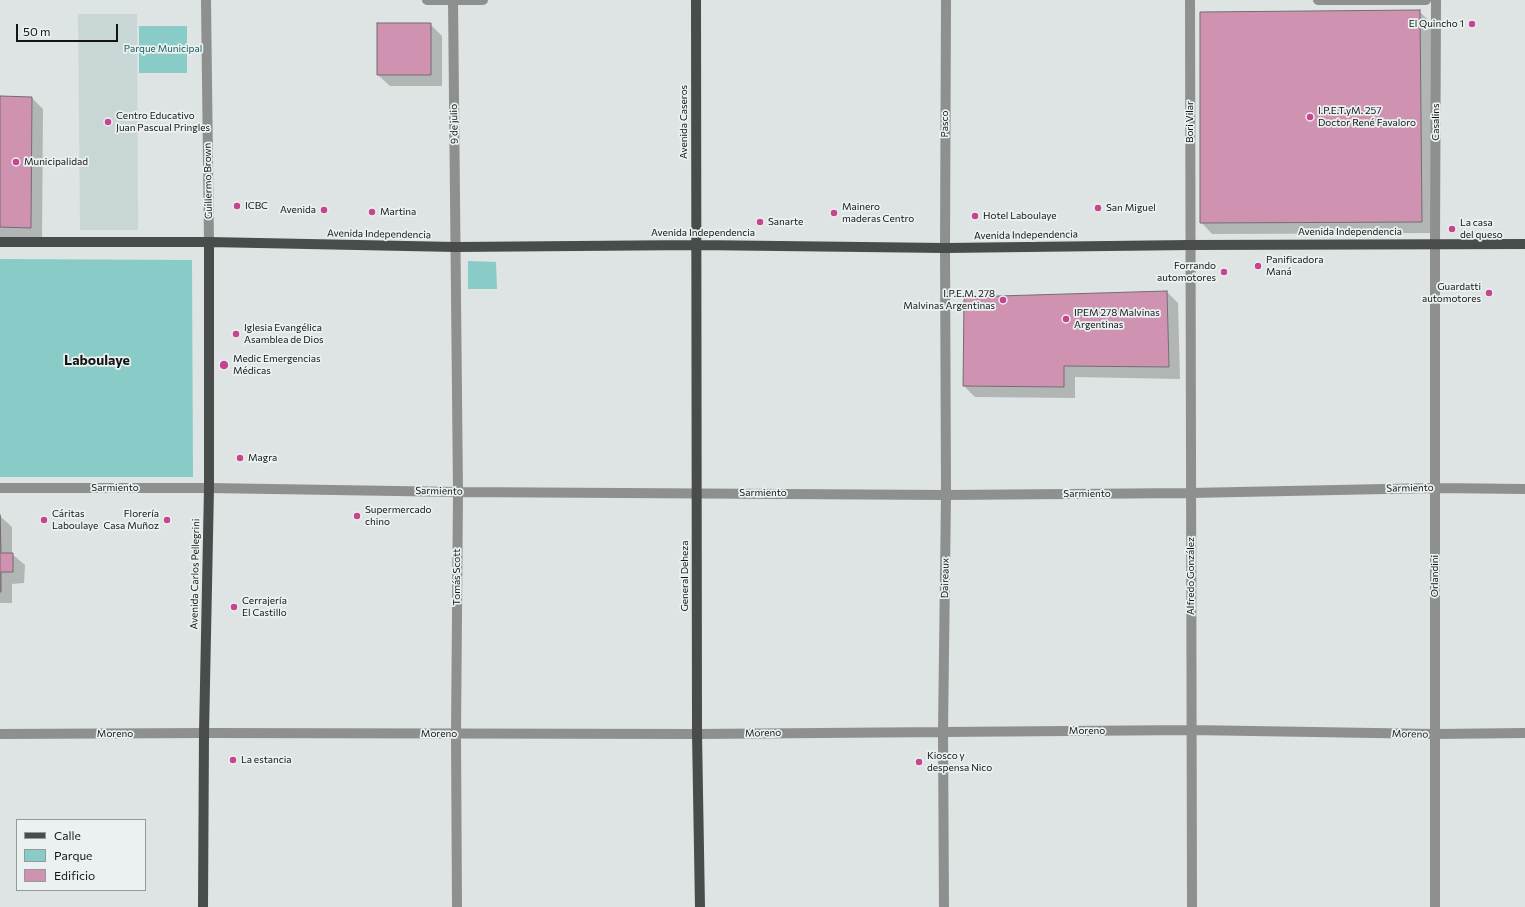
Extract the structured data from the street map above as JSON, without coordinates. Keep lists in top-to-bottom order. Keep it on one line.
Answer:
{"streets":{"main road":["Avenida Caseros","Avenida Independencia","Avenida Carlos Pellegrini","General Deheza"],"street":["Bori Vilar","Casalins","9 de julio","Pasco","Guillermo Brown","Sarmiento","Alfredo González","Orlandini","Tomás Scott","Daireaux","Moreno"]},"crossings":[["Avenida Caseros","Avenida Independencia"],["Avenida Caseros","General Deheza"],["Bori Vilar","Avenida Independencia"],["Bori Vilar","Alfredo González"],["Casalins","Avenida Independencia"],["Casalins","Orlandini"],["9 de julio","Avenida Independencia"],["9 de julio","Tomás Scott"],["Pasco","Avenida Independencia"],["Pasco","Daireaux"],["Guillermo Brown","Avenida Independencia"],["Guillermo Brown","Avenida Carlos Pellegrini"],["Avenida Independencia","Avenida Carlos Pellegrini"],["Avenida Independencia","General Deheza"],["Avenida Independencia","Alfredo González"],["Avenida Independencia","Orlandini"],["Avenida Independencia","Tomás Scott"],["Avenida Independencia","Daireaux"],["Sarmiento","Avenida Carlos Pellegrini"],["Sarmiento","General Deheza"],["Sarmiento","Alfredo González"],["Sarmiento","Orlandini"],["Sarmiento","Tomás Scott"],["Sarmiento","Daireaux"],["Avenida Carlos Pellegrini","Moreno"],["General Deheza","Moreno"],["Alfredo González","Moreno"],["Orlandini","Moreno"],["Tomás Scott","Moreno"],["Daireaux","Moreno"]],"districts":["Laboulaye"],"parks":["Parque Municipal"],"places":["El Quincho 1","I.P.E.T.yM. 257 Doctor René Favaloro","Centro Educativo Juan Pascual Pringles","Municipalidad","ICBC","San Miguel","Avenida","Martina","Mainero maderas Centro","Hotel Laboulaye","Sanarte","La casa del queso","Panificadora Maná","Forrando automotores","Guardatti automotores","I.P.E.M. 278 Malvinas Argentinas","IPEM 278 Malvinas Argentinas","Iglesia Evangélica Asamblea de Dios","Medic Emergencias Médicas","Magra","Supermercado chino","Cáritas Laboulaye","Florería Casa Muñoz","Cerrajería El Castillo","La estancia","Kiosco y despensa Nico"],"legend":["Calle","Parque","Edificio"],"scale_bar":"50 m"}
